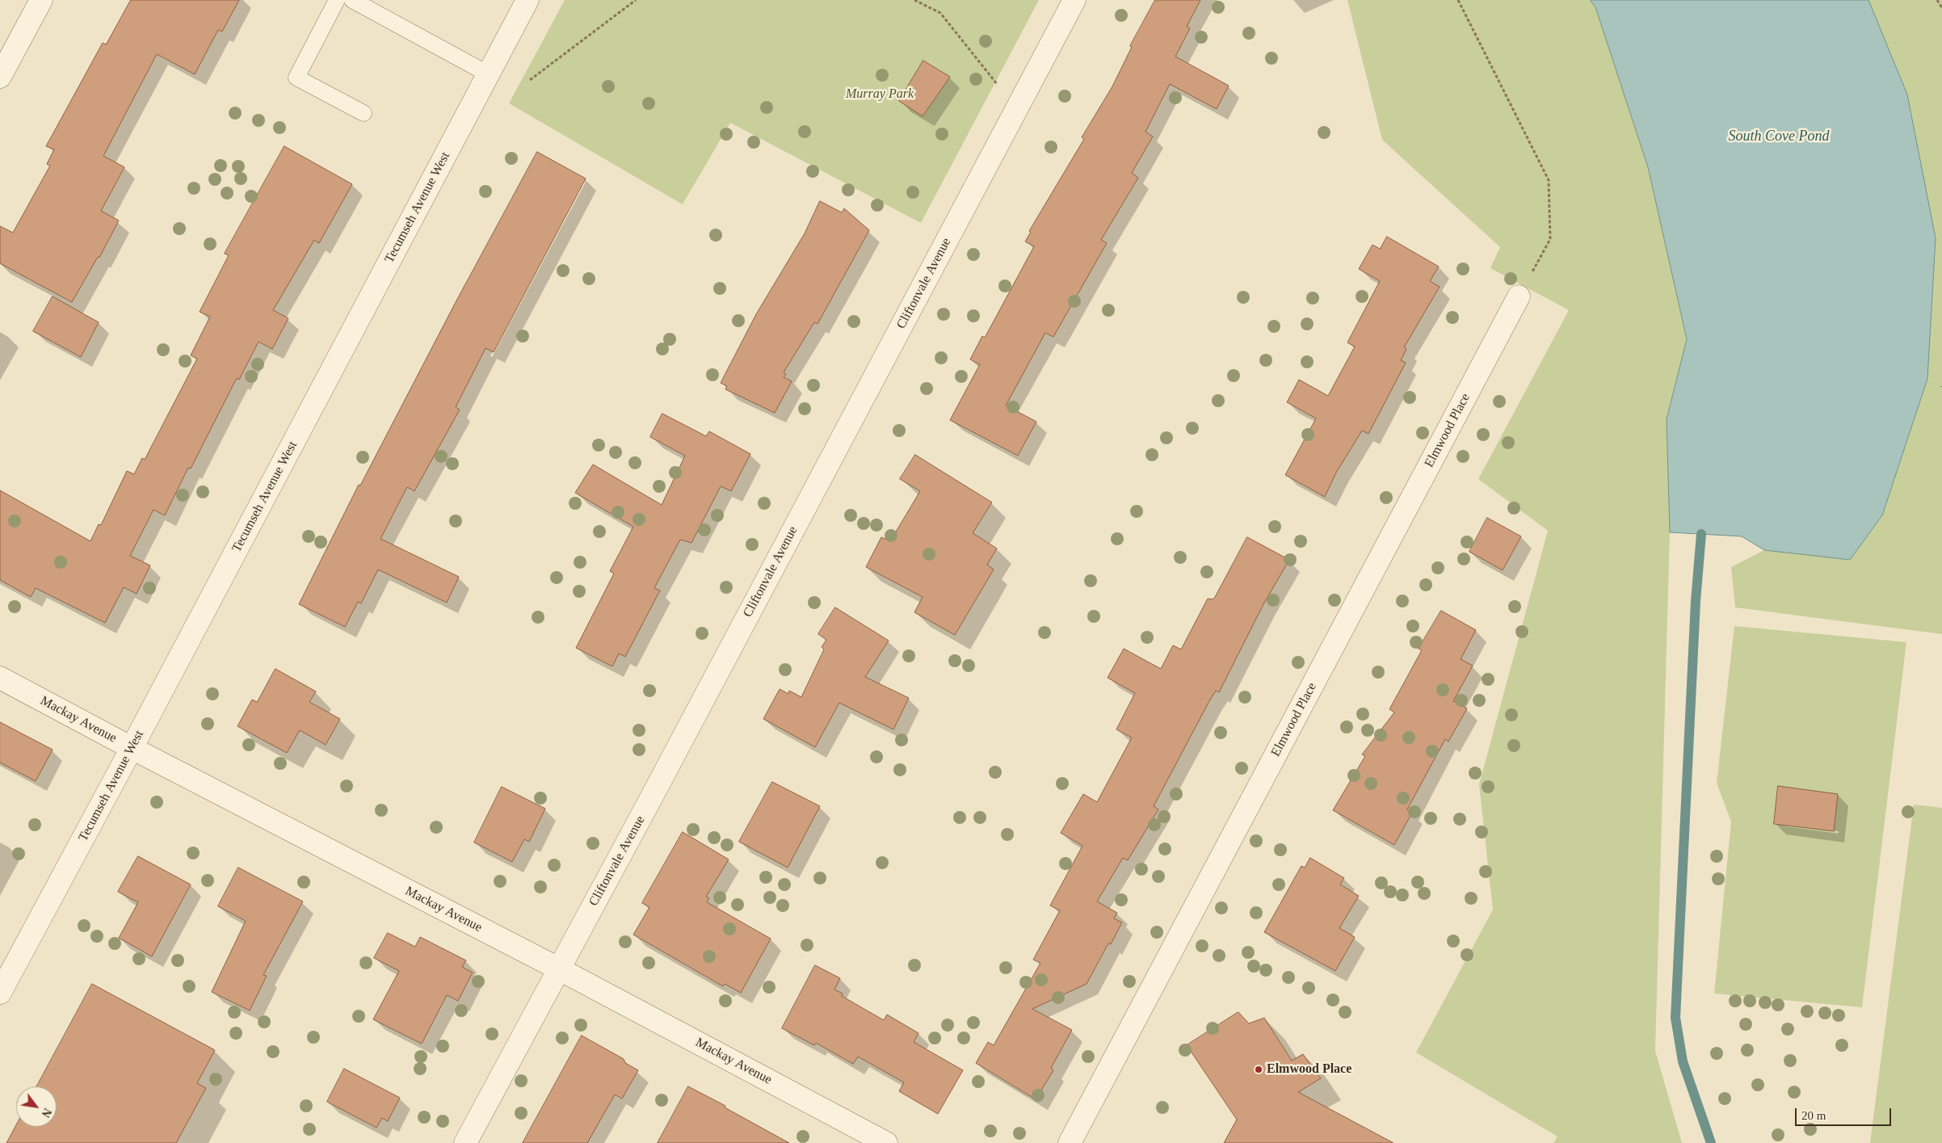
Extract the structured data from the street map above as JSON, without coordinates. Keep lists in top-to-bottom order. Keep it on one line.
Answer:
{"streets":{"street":["Tecumseh Avenue West","Cliftonvale Avenue","Elmwood Place","Mackay Avenue"]},"crossings":[["Tecumseh Avenue West","Mackay Avenue"],["Cliftonvale Avenue","Mackay Avenue"]],"water":["South Cove Pond"],"parks":["Murray Park"],"places":["Elmwood Place"],"scale_bar":"20 m","north":"bottom right"}
